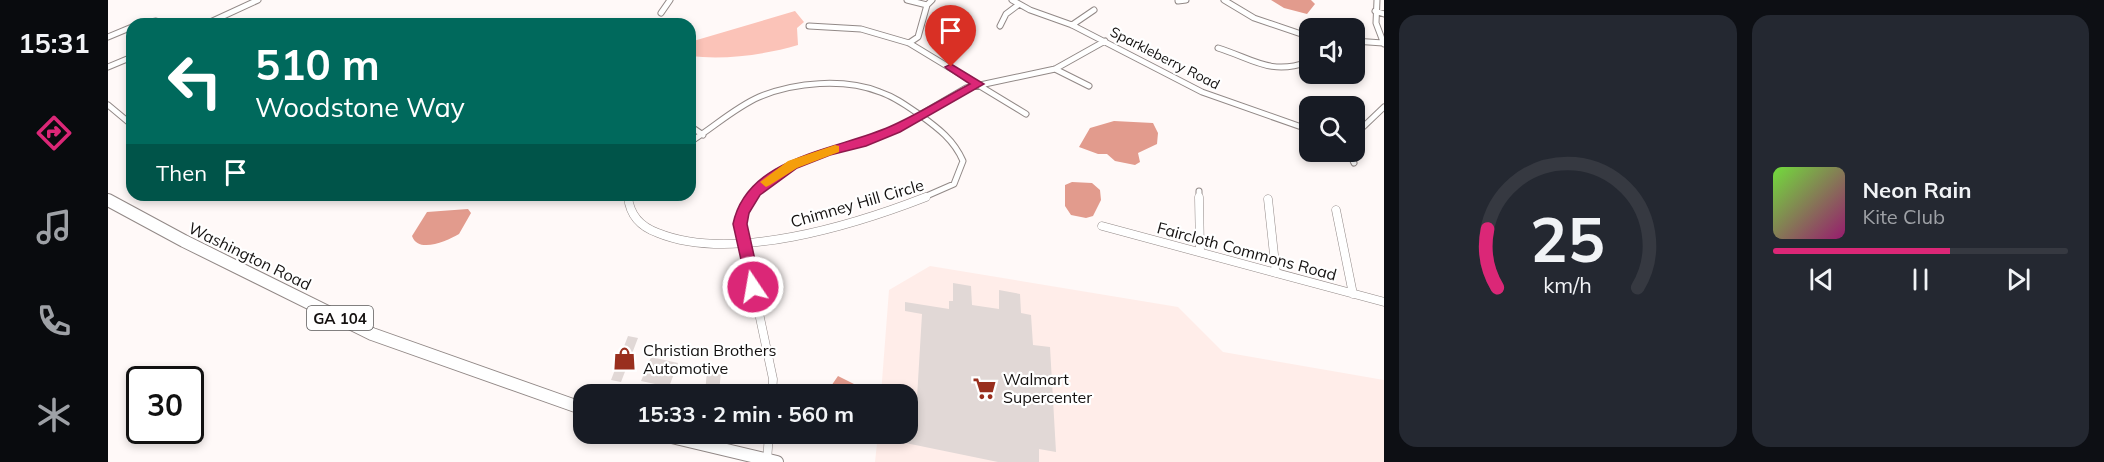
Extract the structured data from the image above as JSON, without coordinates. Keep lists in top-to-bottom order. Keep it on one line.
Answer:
{"streets":{"main road":["Washington Road","GA 104"],"street":["Sparkleberry Road","Chimney Hill Circle","Faircloth Commons Road"]},"places":{"shop":["Christian Brothers Automotive"],"supermarket":["Walmart Supercenter"]},"page":{"tabs":"15:31","turn":["510 m","Woodstone Way"],"then":"Then","song":["Neon Rain","Kite Club"],"limit":"30","trip":"15:33 · 2 min · 560 m","gauge":["25","km/h"]}}
